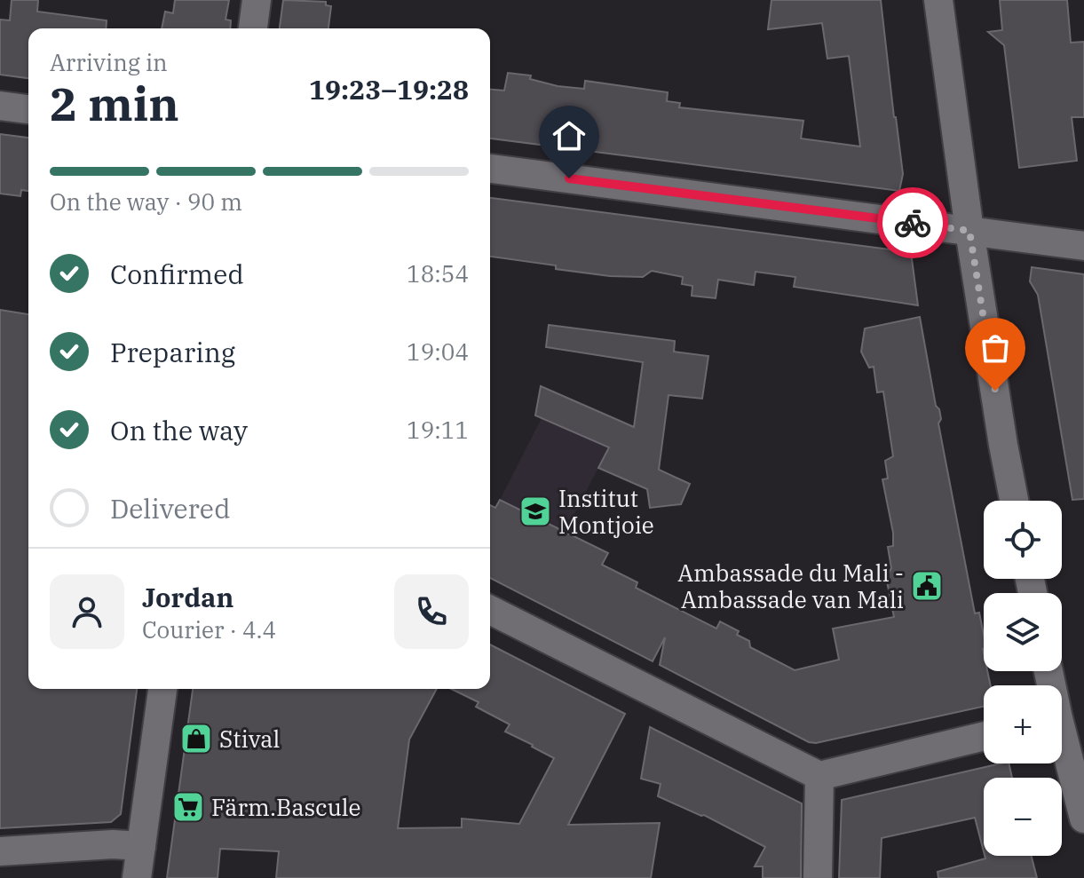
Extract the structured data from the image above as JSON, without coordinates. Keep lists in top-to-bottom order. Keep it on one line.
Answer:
{"places":{"school or university":["Institut Montjoie"],"public building":["Ambassade du Mali - Ambassade van Mali"],"shop":["Stival"],"supermarket":["Färm.Bascule"]},"page":{"heading":["2 min","Arriving in","19:23–19:28"],"panel":["Jordan","Courier · 4.4"],"bar":"On the way · 90 m","list":[["Confirmed","18:54"],["Preparing","19:04"],["On the way","19:11"],"Delivered"],"map_buttons":["+","−"]}}
